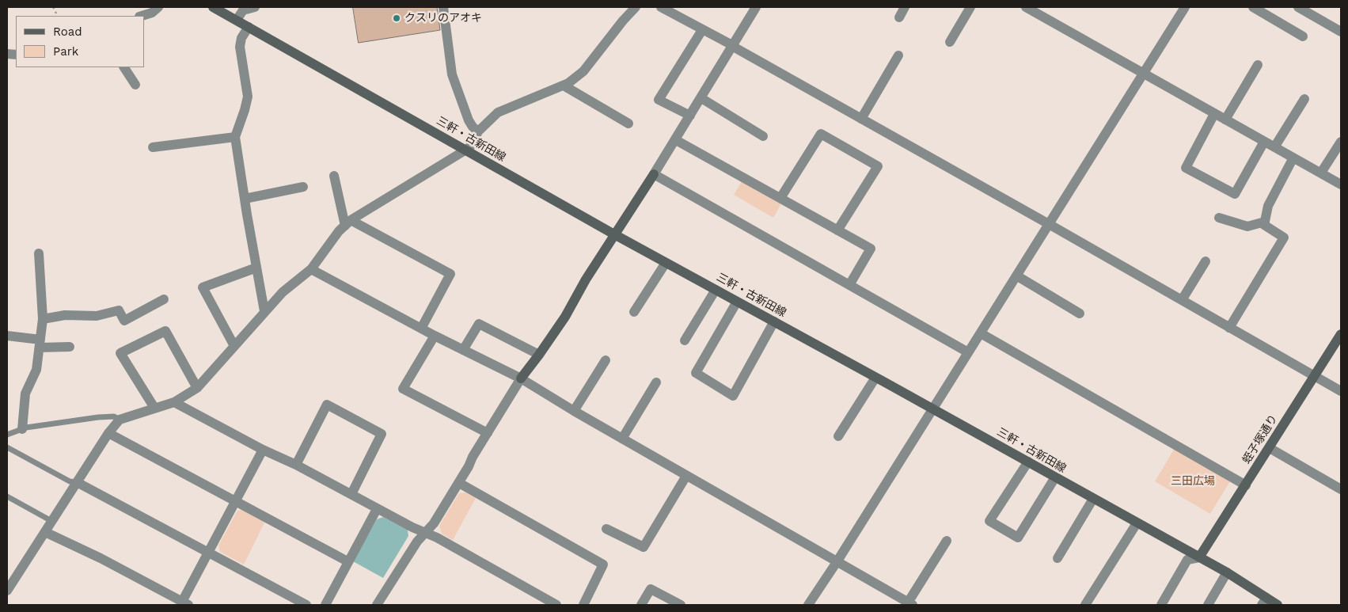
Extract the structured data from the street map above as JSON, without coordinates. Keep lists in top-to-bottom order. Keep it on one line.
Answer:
{"streets":{"street":["三軒・古新田線","蛭子塚通り"]},"crossings":[["三軒・古新田線","蛭子塚通り"]],"parks":["三田広場"],"places":["クスリのアオキ"],"legend":["Road","Park"]}
